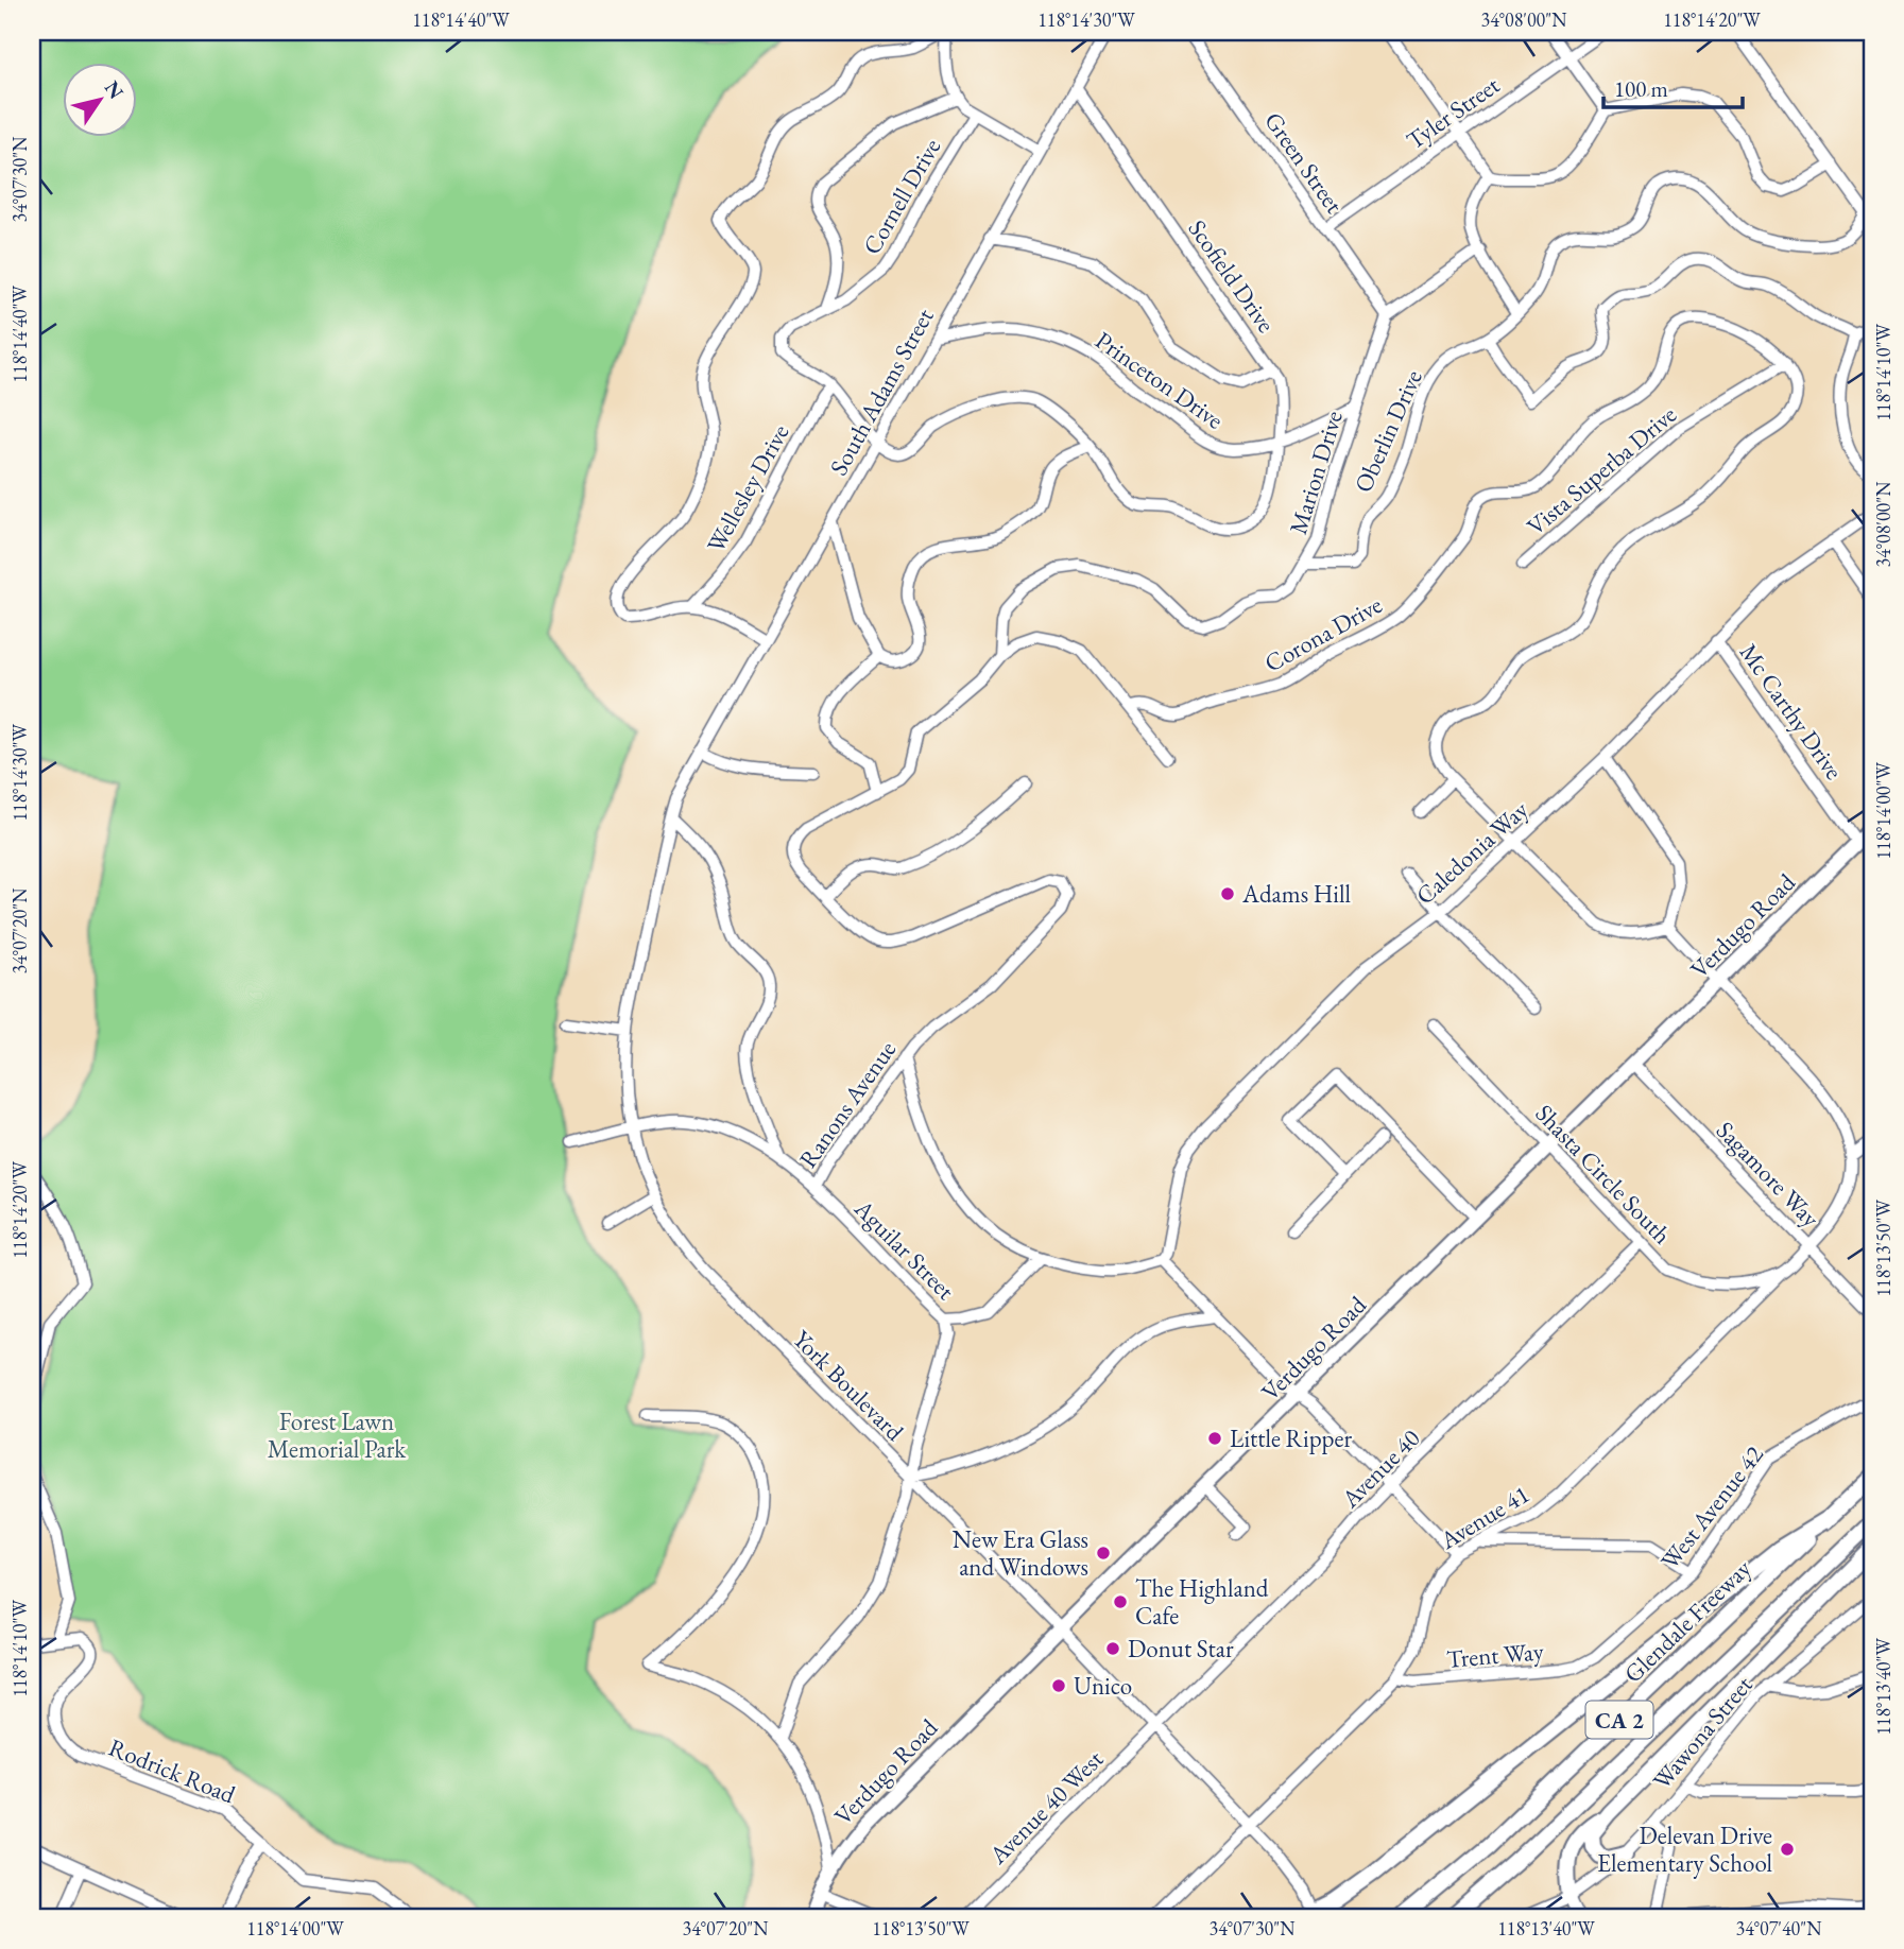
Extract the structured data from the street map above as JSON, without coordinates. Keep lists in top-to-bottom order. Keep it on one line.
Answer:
{"streets":{"highway":["Glendale Freeway","CA 2"],"main road":["Verdugo Road"],"street":["Tyler Street","Green Street","Cornell Drive","Scofield Drive","Princeton Drive","South Adams Street","Oberlin Drive","Vista Superba Drive","Marion Drive","Wellesley Drive","Corona Drive","Mc Carthy Drive","Caledonia Way","Ranons Avenue","Shasta Circle South","Sagamore Way","Aguilar Street","York Boulevard","Avenue 40","West Avenue 42","Avenue 41","Trent Way","Wawona Street","Rodrick Road","Avenue 40 West"]},"crossings":[["Tyler Street","Green Street"],["Green Street","Marion Drive"],["Cornell Drive","Wellesley Drive"],["Scofield Drive","Princeton Drive"],["Scofield Drive","South Adams Street"],["Princeton Drive","South Adams Street"],["Princeton Drive","Marion Drive"],["South Adams Street","York Boulevard"],["Oberlin Drive","Marion Drive"],["Vista Superba Drive","Corona Drive"],["Mc Carthy Drive","Caledonia Way"],["Mc Carthy Drive","Verdugo Road"],["Verdugo Road","Shasta Circle South"],["Verdugo Road","Sagamore Way"],["Verdugo Road","York Boulevard"],["Ranons Avenue","Aguilar Street"],["Ranons Avenue","York Boulevard"],["Shasta Circle South","Sagamore Way"],["Shasta Circle South","Avenue 40"],["Shasta Circle South","Avenue 41"],["York Boulevard","Avenue 40"],["York Boulevard","Avenue 41"],["York Boulevard","Avenue 40 West"],["Avenue 40","Avenue 40 West"],["West Avenue 42","Trent Way"],["Avenue 41","Trent Way"]],"parks":["Forest Lawn Memorial Park"],"places":["Adams Hill","Little Ripper","New Era Glass and Windows","The Highland Cafe","Donut Star","Unico","Delevan Drive Elementary School"],"scale_bar":"100 m","north":"top right","coordinates":["118°14'40\"W","118°14'30\"W","34°08'00\"N","118°14'20\"W","34°07'30\"N","118°14'10\"W","118°14'00\"W","34°07'20\"N","118°13'50\"W","118°13'40\"W","34°07'40\"N"]}
